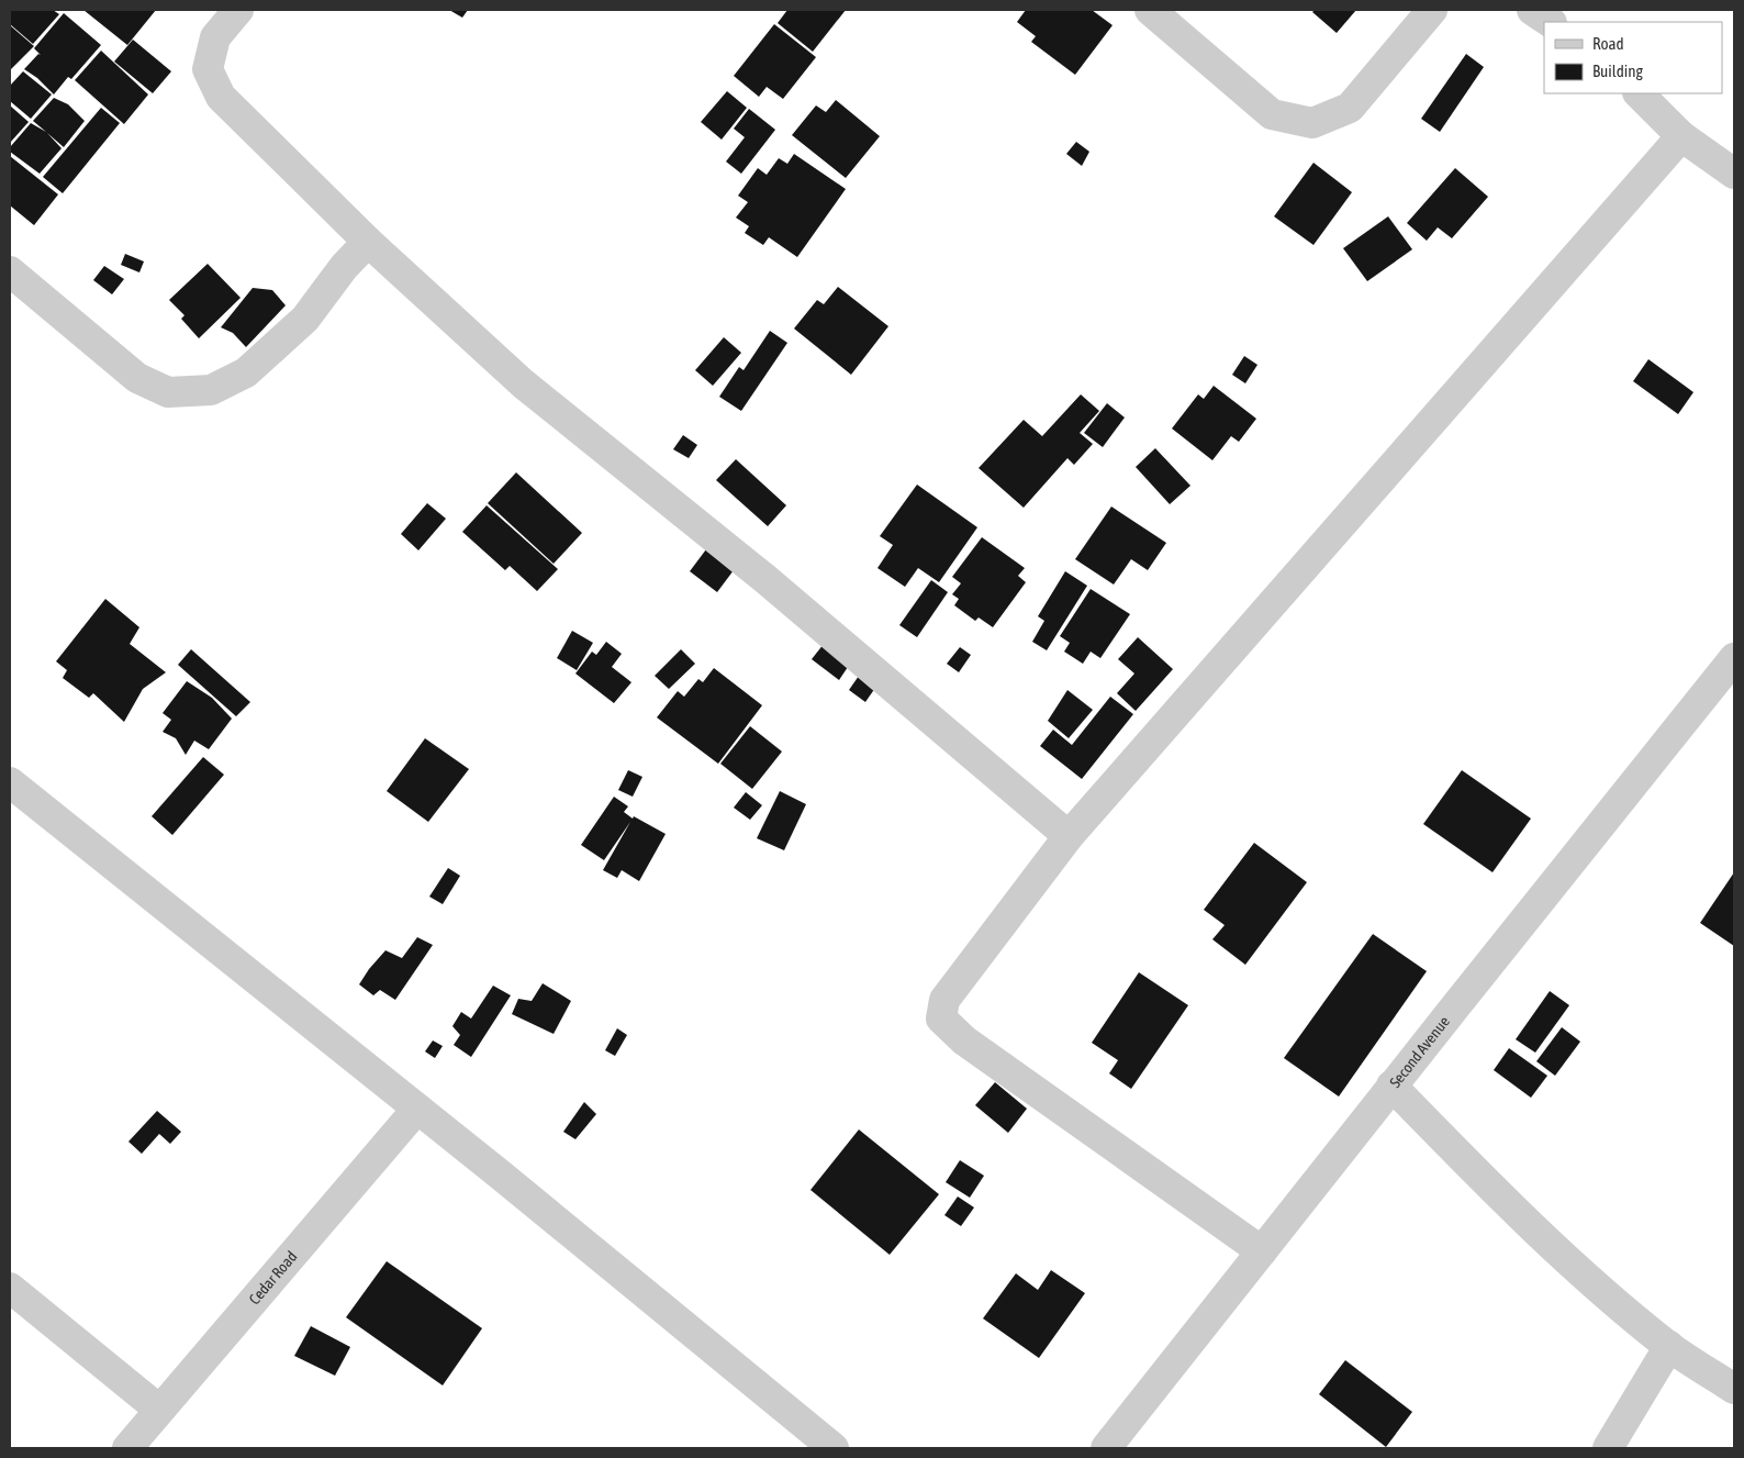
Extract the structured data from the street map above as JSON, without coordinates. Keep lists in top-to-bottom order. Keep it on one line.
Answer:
{"streets":{"street":["Second Avenue","Cedar Road"]},"legend":["Road","Building"]}
